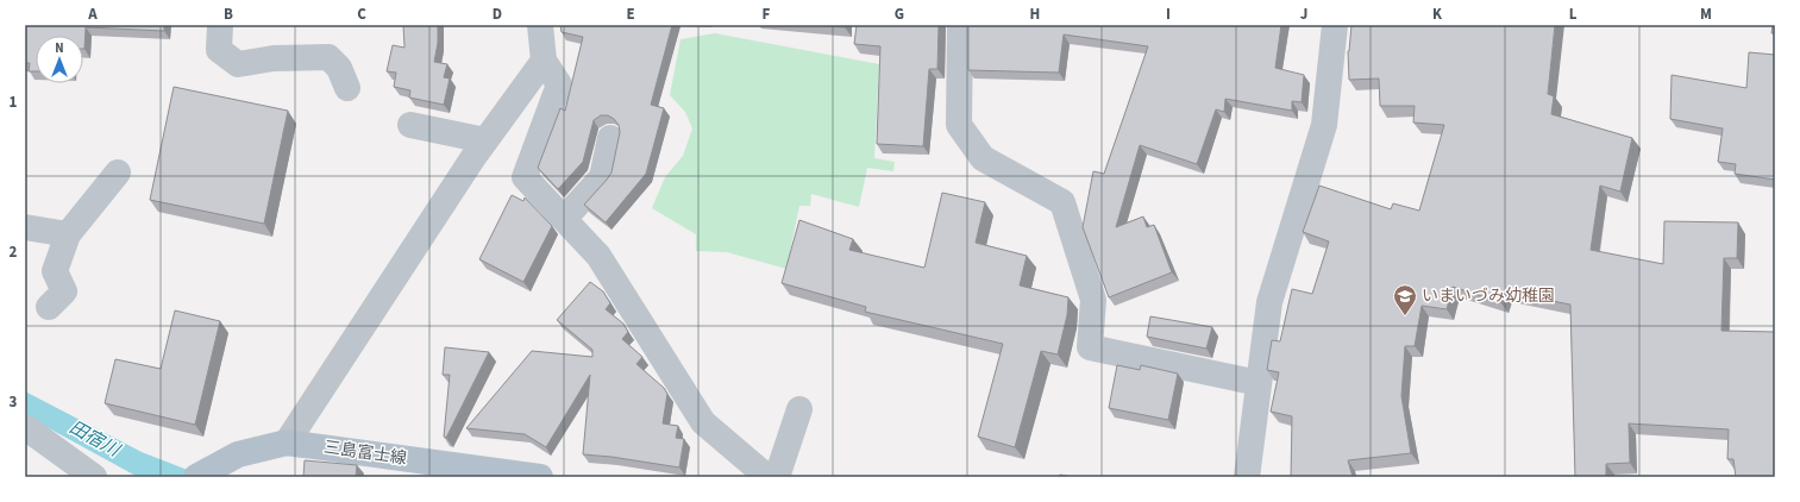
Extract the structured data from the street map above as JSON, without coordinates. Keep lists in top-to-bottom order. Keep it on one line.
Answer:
{"streets":{"main road":["三島富士線"]},"water":["田宿川"],"places":{"school or university":["いまいづみ幼稚園"]},"north":"top","grid":{"columns":["A","B","C","D","E","F","G","H","I","J","K","L","M"],"rows":["1","2","3"]}}
